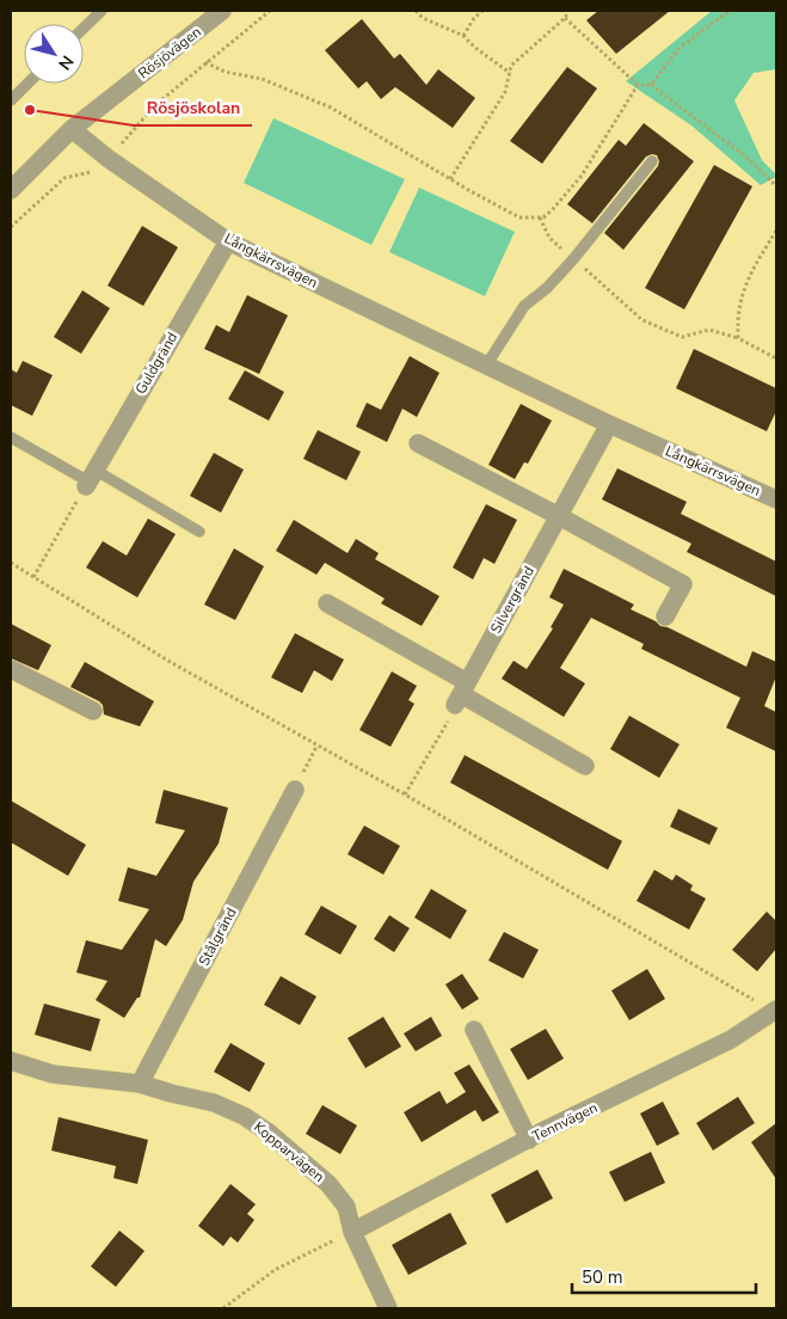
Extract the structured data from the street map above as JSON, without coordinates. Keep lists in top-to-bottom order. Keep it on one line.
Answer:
{"streets":{"street":["Rösjövägen","Långkärrsvägen","Guldgränd","Silvergränd","Stålgränd","Tennvägen","Kopparvägen"]},"crossings":[["Rösjövägen","Långkärrsvägen"],["Långkärrsvägen","Guldgränd"],["Långkärrsvägen","Silvergränd"],["Stålgränd","Kopparvägen"],["Tennvägen","Kopparvägen"]],"places":["Rösjöskolan"],"scale_bar":"50 m","north":"bottom right"}
